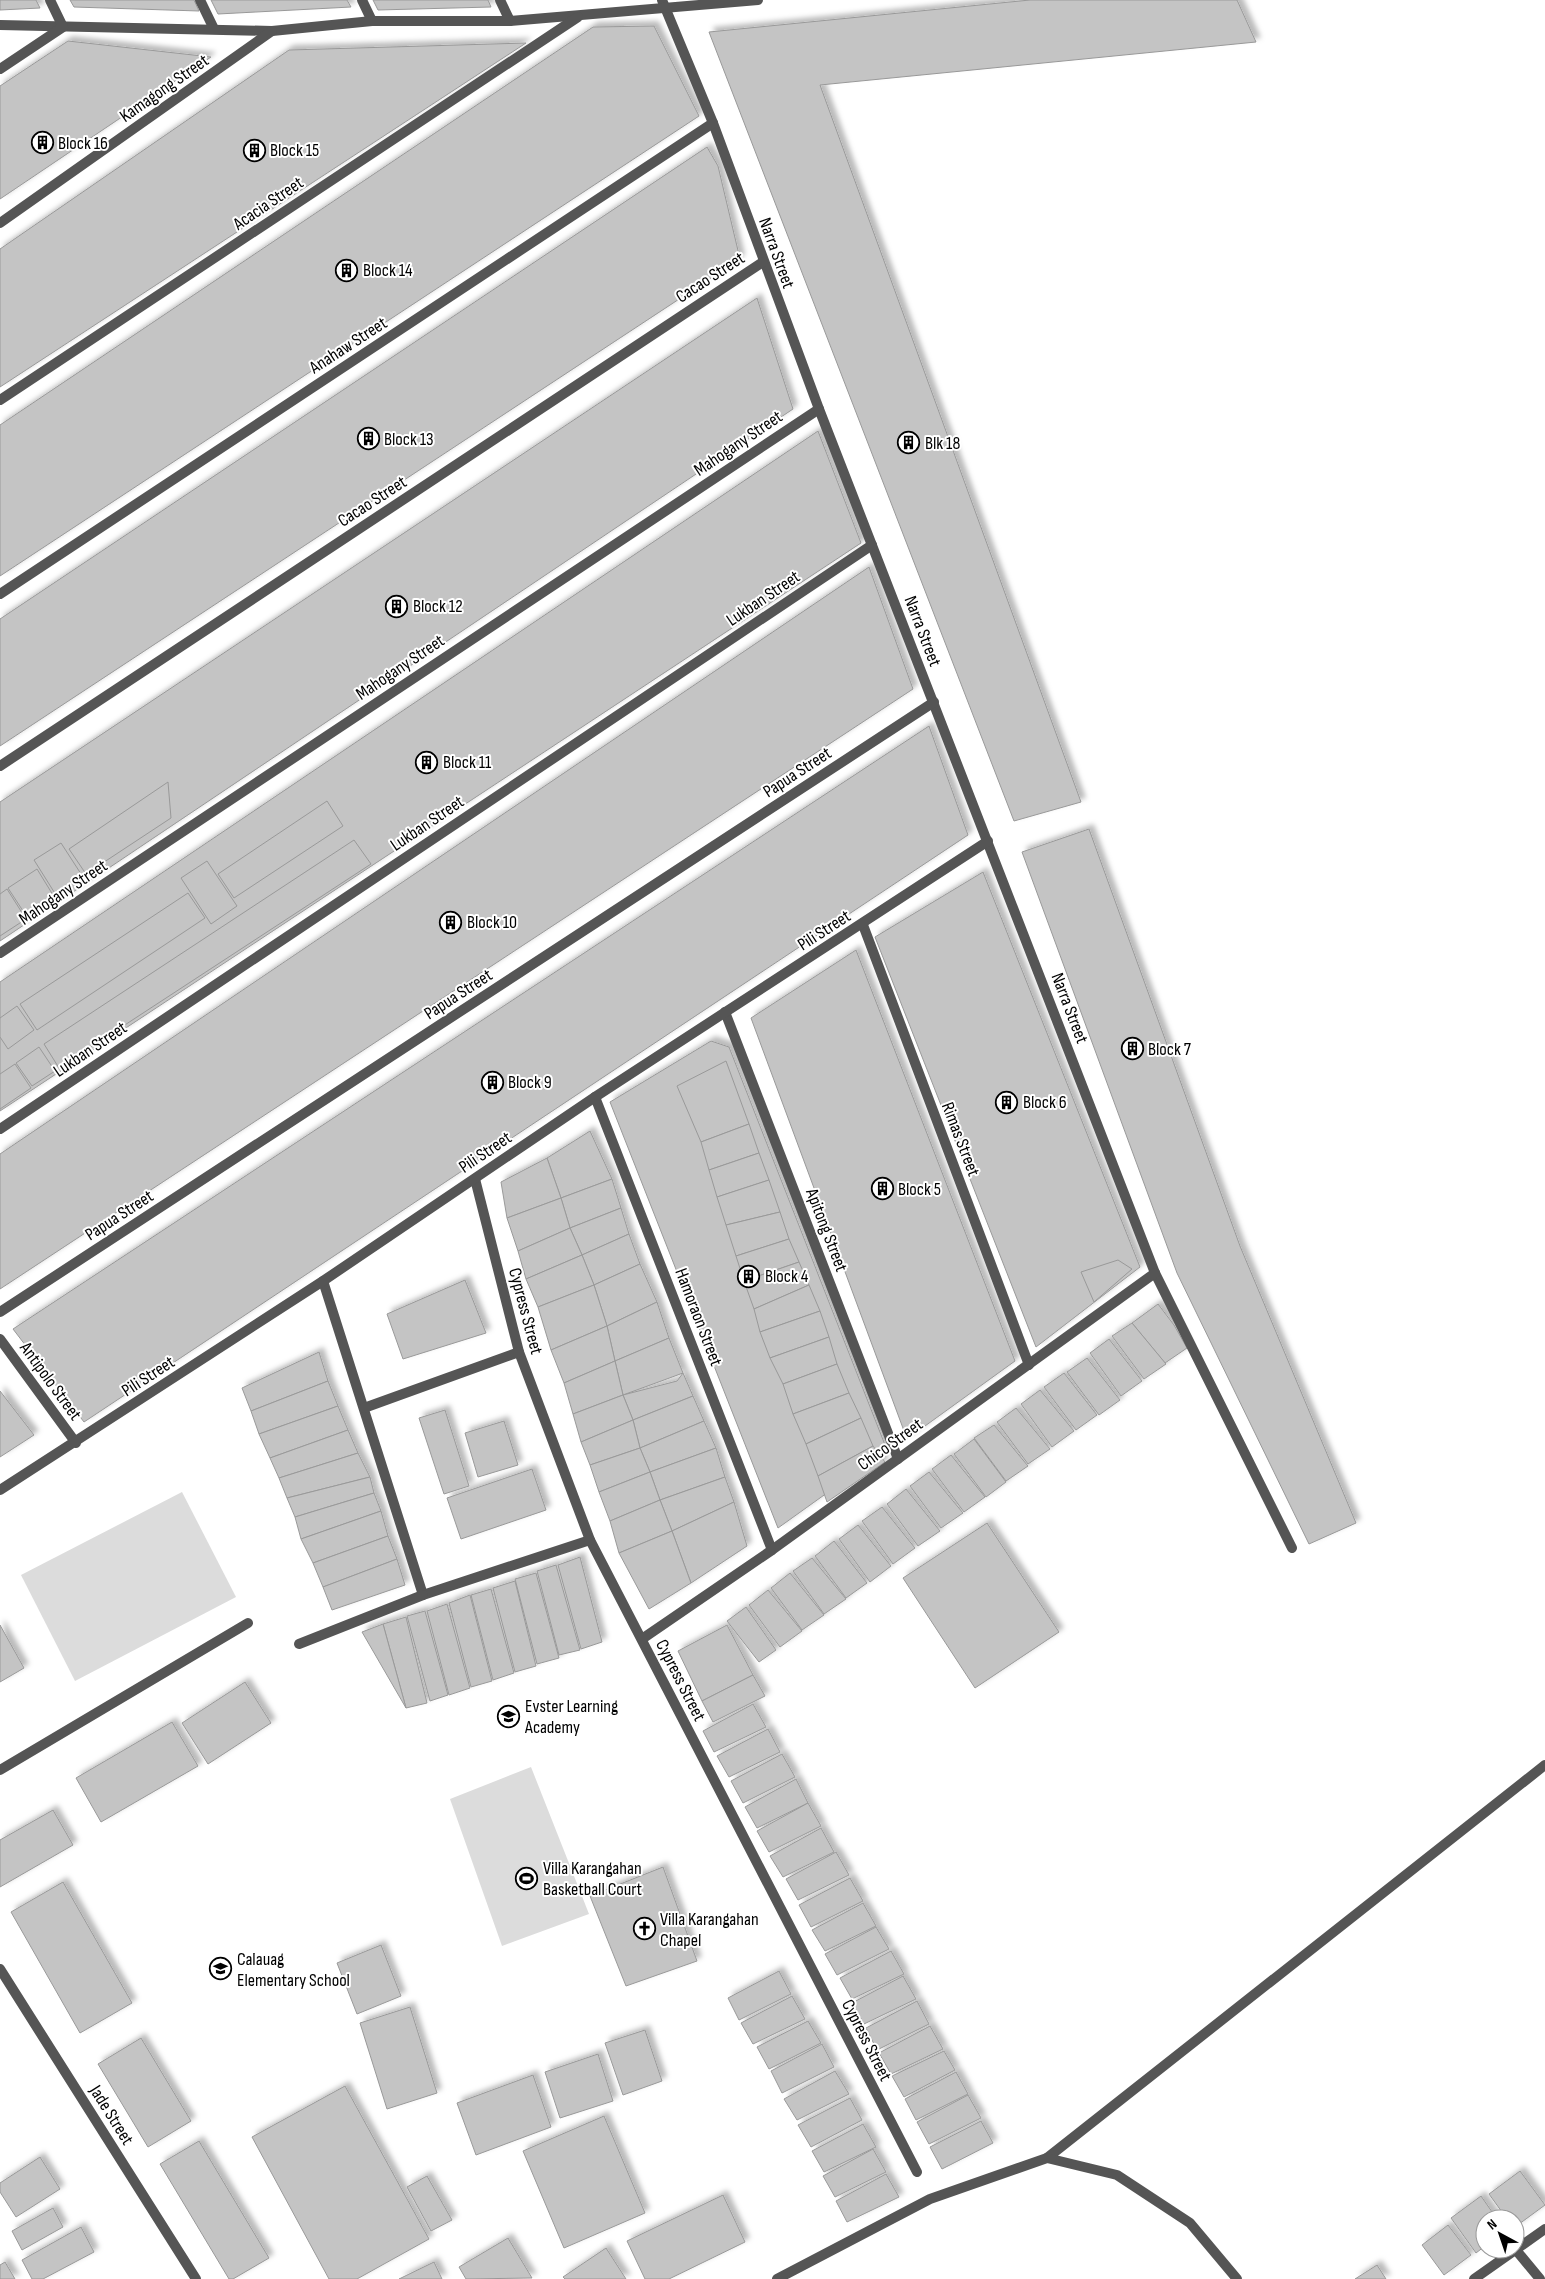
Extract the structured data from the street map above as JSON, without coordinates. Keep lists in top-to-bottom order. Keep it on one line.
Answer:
{"streets":{"street":["Kamagong Street","Acacia Street","Narra Street","Cacao Street","Anahaw Street","Mahogany Street","Lukban Street","Papua Street","Pili Street","Rimas Street","Apitong Street","Cypress Street","Hamoraon Street","Antipolo Street","Chico Street","Jade Street"]},"crossings":[["Narra Street","Cacao Street"],["Narra Street","Anahaw Street"],["Narra Street","Mahogany Street"],["Narra Street","Lukban Street"],["Narra Street","Papua Street"],["Narra Street","Pili Street"],["Narra Street","Chico Street"],["Pili Street","Rimas Street"],["Pili Street","Apitong Street"],["Pili Street","Cypress Street"],["Pili Street","Hamoraon Street"],["Pili Street","Antipolo Street"],["Rimas Street","Chico Street"],["Apitong Street","Chico Street"],["Cypress Street","Chico Street"],["Hamoraon Street","Chico Street"]],"places":{"building":["Block 16","Block 15","Block 14","Block 13","Blk 18","Block 12","Block 11","Block 10","Block 7","Block 9","Block 6","Block 5","Block 4"],"school or university":["Evster Learning Academy","Calauag Elementary School"],"sports":["Villa Karangahan Basketball Court"],"church":["Villa Karangahan Chapel"]},"north":"top left"}
